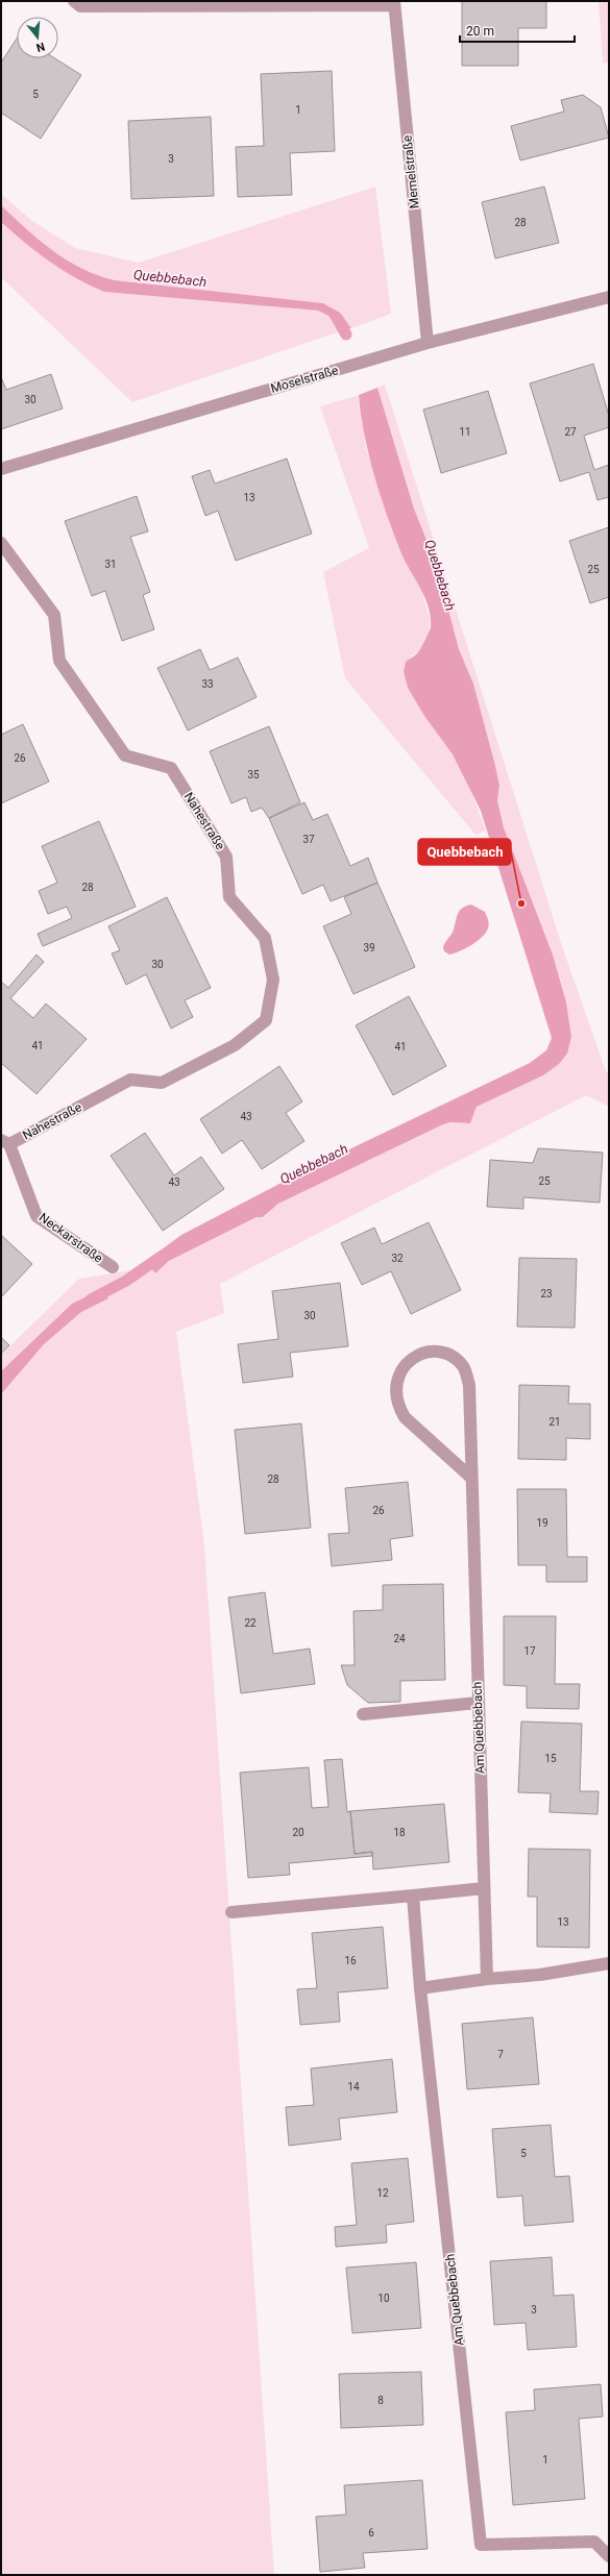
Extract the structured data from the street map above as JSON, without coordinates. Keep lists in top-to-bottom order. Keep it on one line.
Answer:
{"streets":{"street":["Memelstraße","Moselstraße","Nahestraße","Neckarstraße","Am Quebbebach"]},"crossings":[["Memelstraße","Moselstraße"],["Nahestraße","Neckarstraße"]],"water":["Quebbebach"],"places":["Quebbebach"],"house_numbers":["5","1","3","28","30","11","27","13","31","25","33","26","35","37","28","39","30","41","41","43","25","43","32","23","30","21","28","26","19","22","24","17","15","20","18","13","16","7","14","5","12","10","3","8","1","6"],"scale_bar":"20 m","north":"bottom"}
